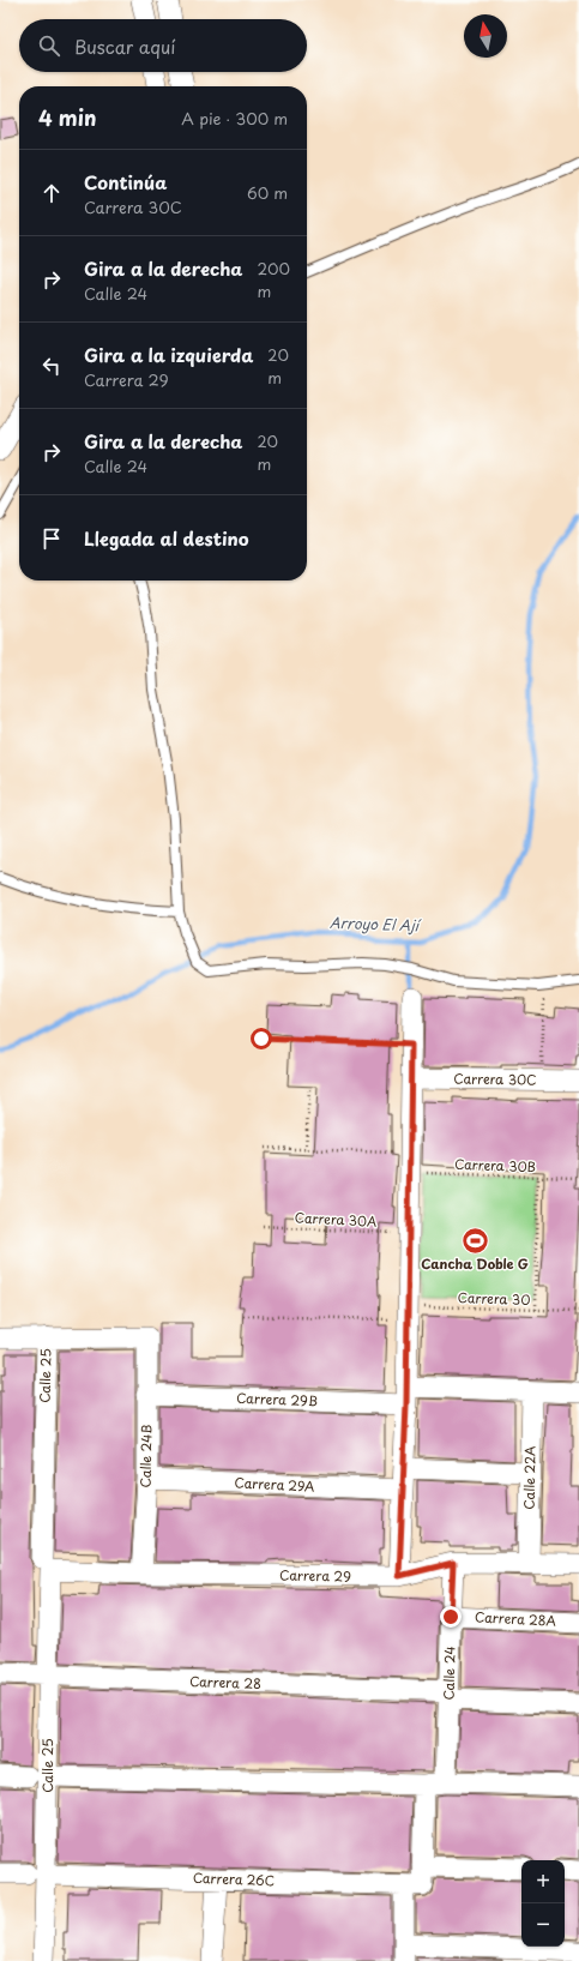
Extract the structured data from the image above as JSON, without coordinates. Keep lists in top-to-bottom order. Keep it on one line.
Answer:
{"streets":{"street":["Carrera 30C","Calle 25","Carrera 29B","Calle 24B","Calle 22A","Carrera 29A","Carrera 29","Carrera 28A","Calle 24","Carrera 28","Carrera 26C"],"path":["Carrera 30B","Carrera 30A","Carrera 30"]},"crossings":[["Calle 25","Calle 24B"],["Calle 25","Carrera 29"],["Calle 25","Carrera 28"],["Calle 25","Carrera 26C"],["Carrera 29B","Calle 24B"],["Carrera 29B","Calle 22A"],["Calle 24B","Carrera 29A"],["Calle 24B","Carrera 29"],["Calle 22A","Carrera 29"],["Carrera 29","Calle 24"],["Carrera 28A","Calle 24"],["Calle 24","Carrera 28"]],"water":["Arroyo El Ají"],"places":{"sports":["Cancha Doble G"]},"north":"top","page":{"search":"Buscar aquí","heading":["4 min","A pie · 300 m"],"list":[["Continúa","Carrera 30C","60 m"],["Gira a la derecha","Calle 24","200 m"],["Gira a la izquierda","Carrera 29","20 m"],["Gira a la derecha","Calle 24","20 m"],"Llegada al destino"],"map_buttons":["+","−"]}}
